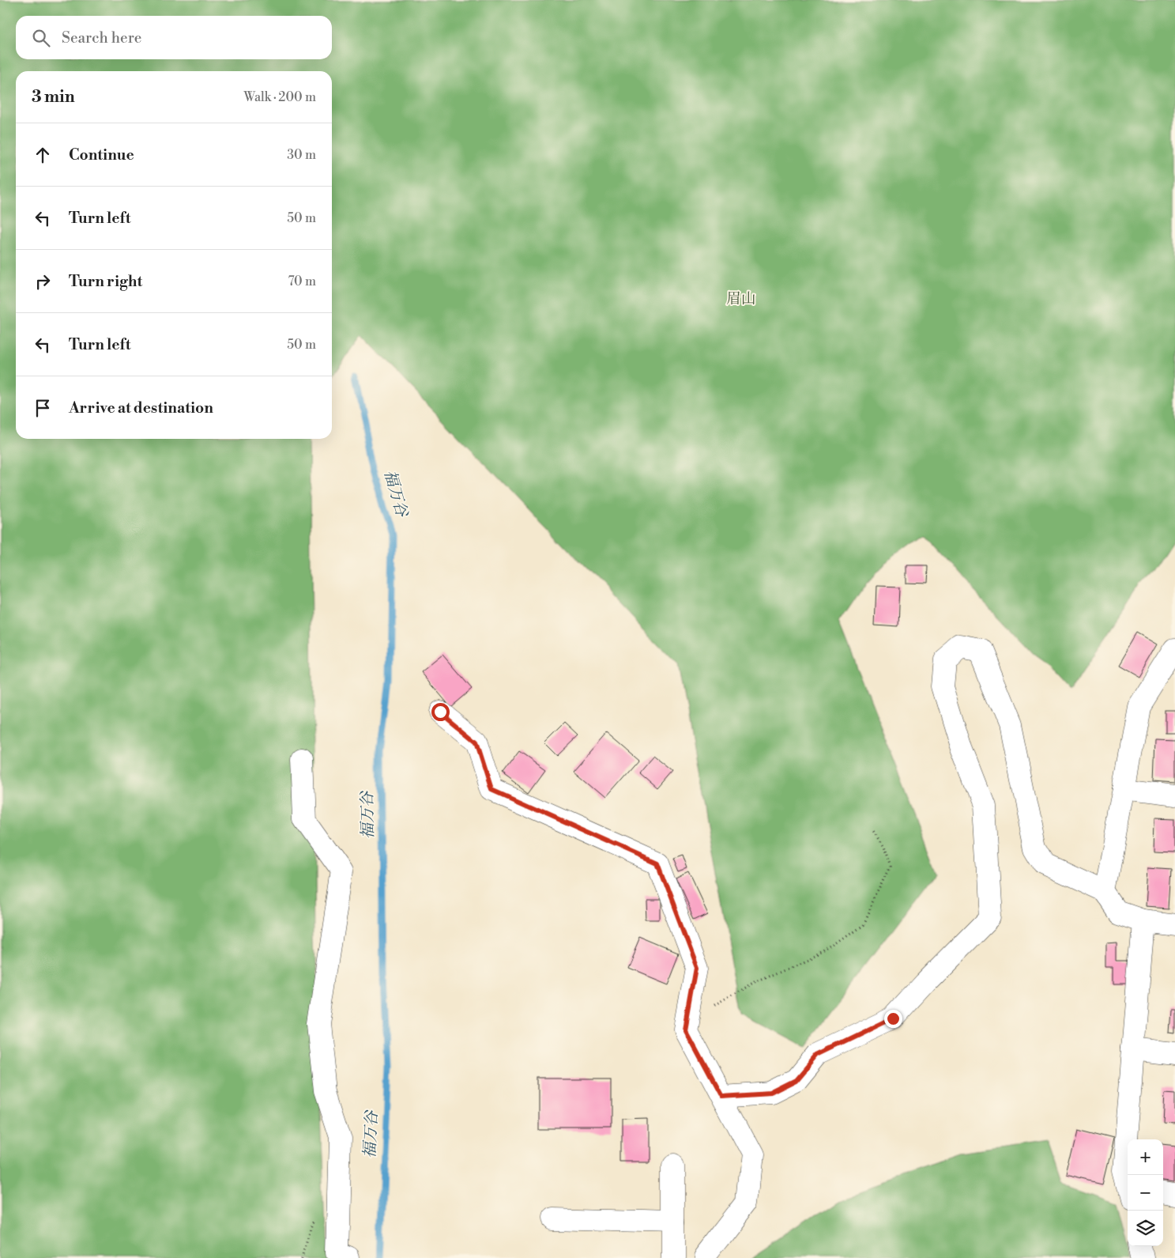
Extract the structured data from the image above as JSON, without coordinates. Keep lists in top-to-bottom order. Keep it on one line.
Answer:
{"water":["福万谷"],"parks":["眉山"],"page":{"search":"Search here","heading":["3 min","Walk · 200 m"],"list":[["Continue","30 m"],["Turn left","50 m"],["Turn right","70 m"],["Turn left","50 m"],"Arrive at destination"],"map_buttons":["+","−"]}}
